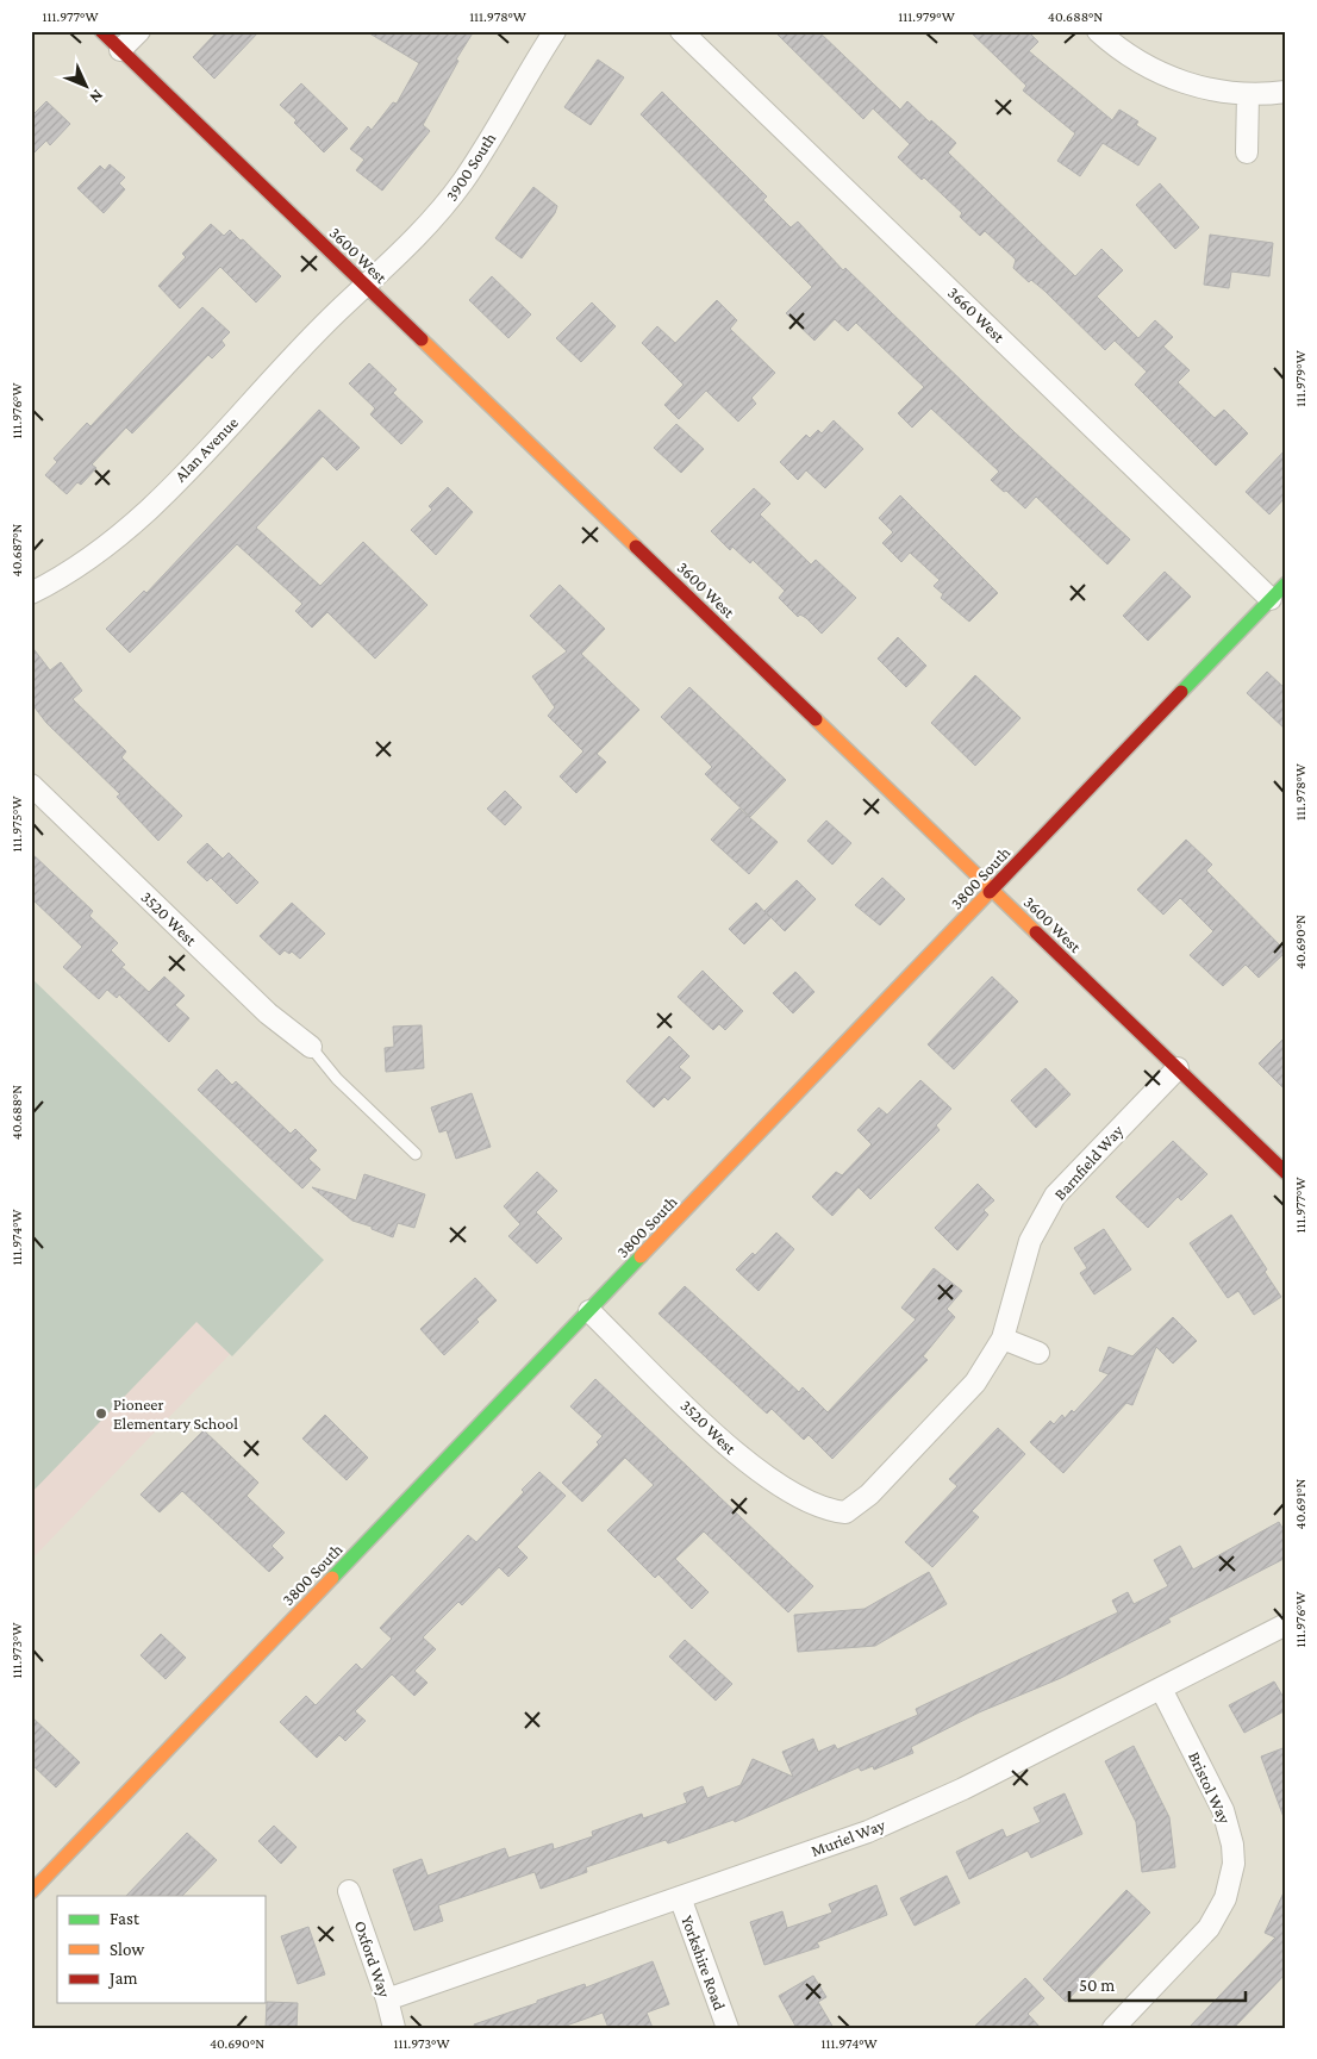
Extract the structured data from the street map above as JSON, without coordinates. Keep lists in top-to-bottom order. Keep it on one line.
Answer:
{"streets":{"street":["3900 South","3600 West","3660 West","Alan Avenue","3800 South","3520 West","Barnfield Way","Bristol Way","Muriel Way","Oxford Way","Yorkshire Road"]},"crossings":[["3900 South","3600 West"],["3900 South","Alan Avenue"],["3600 West","Alan Avenue"],["3600 West","3800 South"],["3600 West","Barnfield Way"],["3660 West","3800 South"],["3800 South","3520 West"],["3520 West","Barnfield Way"],["Bristol Way","Muriel Way"],["Muriel Way","Oxford Way"],["Muriel Way","Yorkshire Road"]],"places":["Pioneer Elementary School"],"legend":["Fast","Slow","Jam"],"scale_bar":"50 m","north":"bottom right","coordinates":["111.977°W","111.978°W","111.979°W","40.688°N","111.976°W","40.687°N","111.975°W","40.690°N","111.974°W","40.691°N","111.973°W"]}
